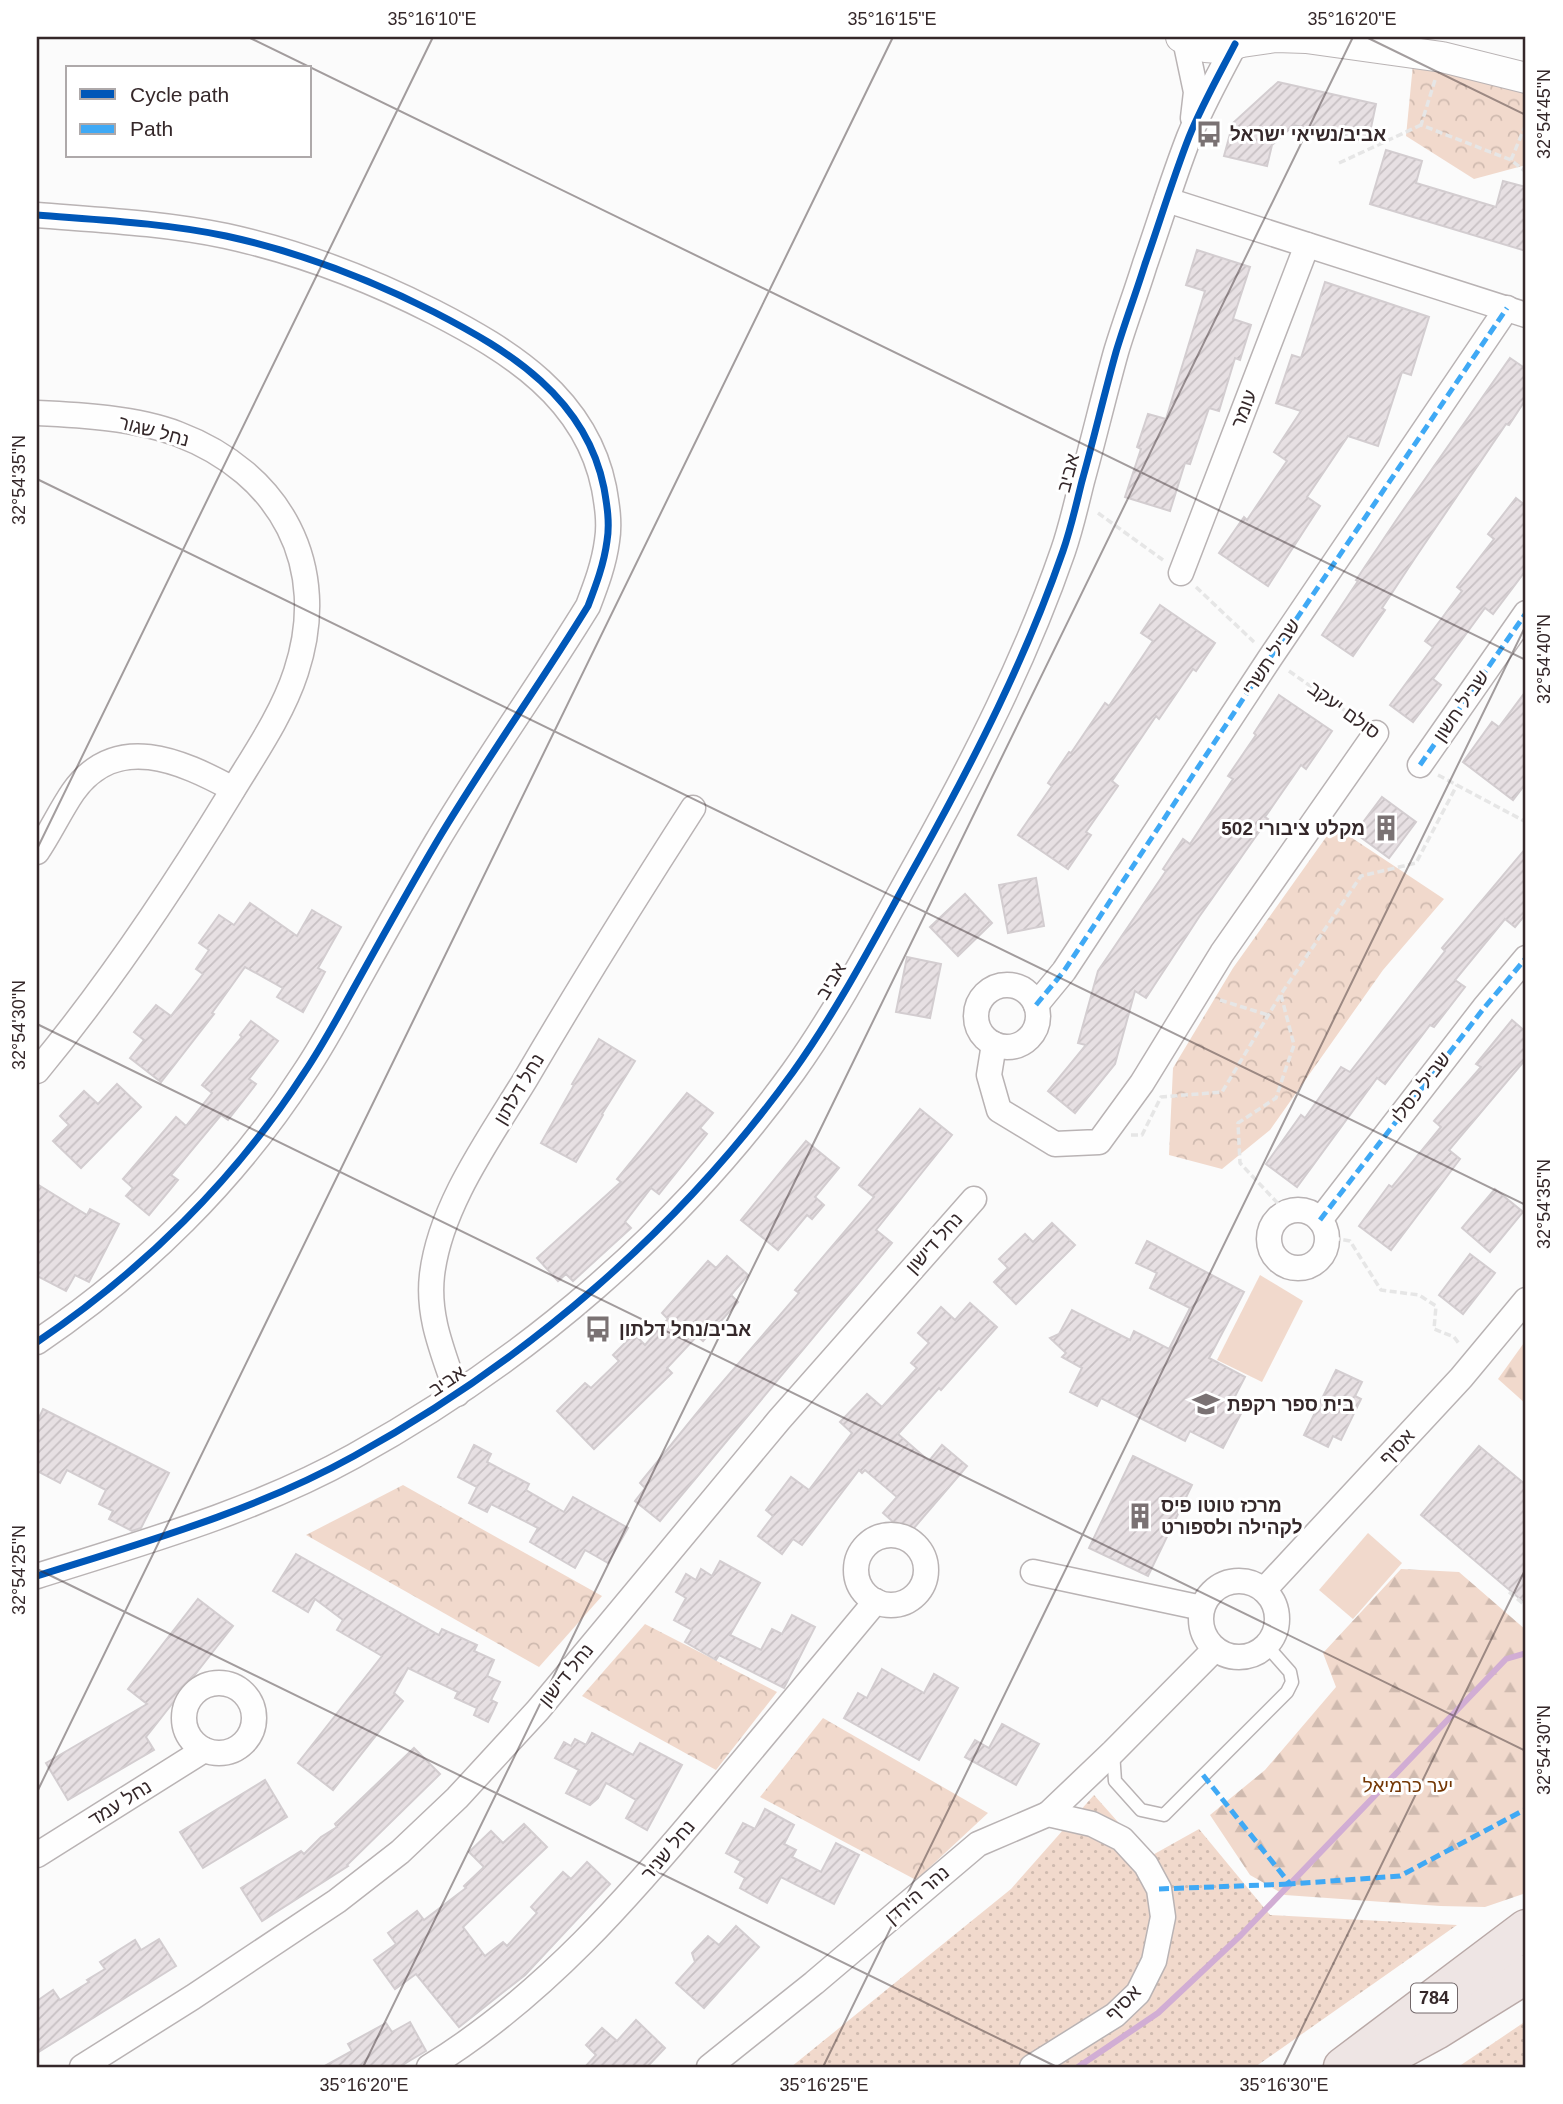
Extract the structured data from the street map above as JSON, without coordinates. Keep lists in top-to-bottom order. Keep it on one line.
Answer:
{"streets":{"main road":["784"],"street":["עומר","נחל שגור","אביב","שביל תשרי","שביל חשון","שביל כסלו","נחל דלתון","נחל דישון","אסיף","נחל עמד","נחל שניר","נהר הירדן"],"path":["סולם יעקב"]},"crossings":[["עומר","סולם יעקב"],["אביב","סולם יעקב"],["אביב","נחל דלתון"],["שביל תשרי","סולם יעקב"],["אסיף","נהר הירדן"]],"parks":["יער כרמיאל"],"places":{"bus stop":["אביב/נשיאי ישראל","אביב/נחל דלתון"],"building":["מקלט ציבורי 502","מרכז טוטו פיס לקהילה ולספורט"],"school or university":["בית ספר רקפת"]},"legend":["Cycle path","Path"],"coordinates":["35°16'10\"E","35°16'15\"E","35°16'20\"E","32°54'45\"N","32°54'35\"N","32°54'40\"N","32°54'30\"N","32°54'25\"N","35°16'25\"E","35°16'30\"E"]}
